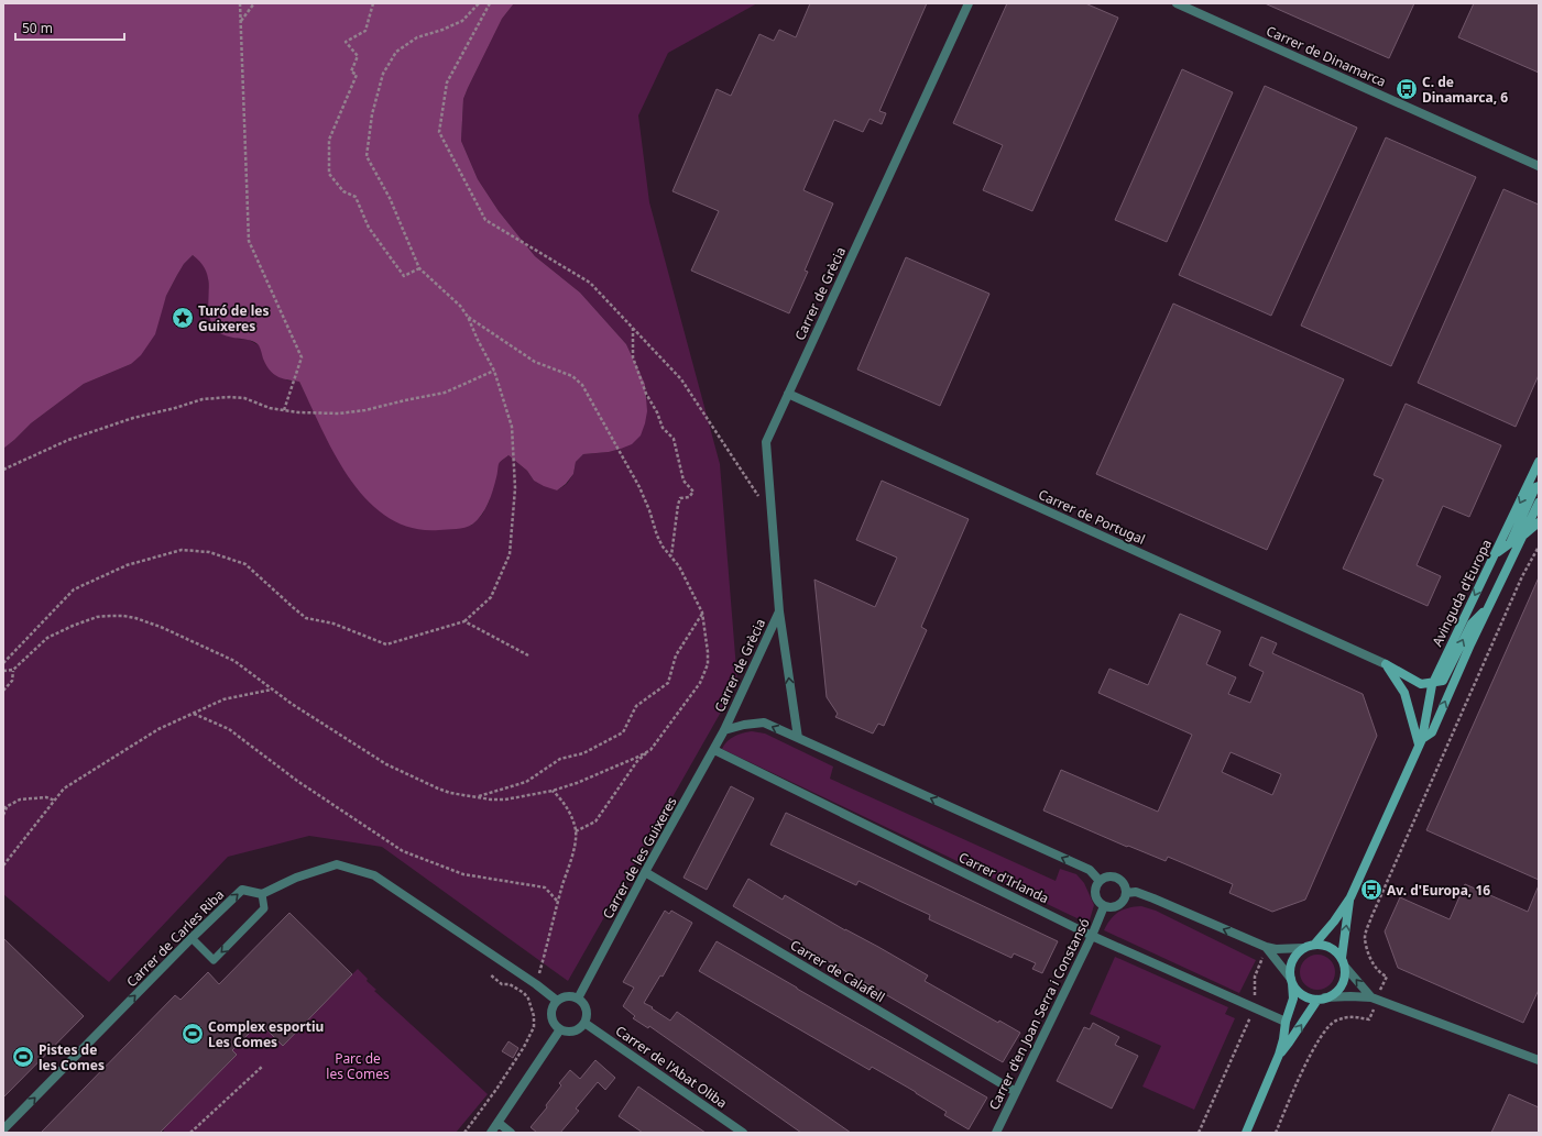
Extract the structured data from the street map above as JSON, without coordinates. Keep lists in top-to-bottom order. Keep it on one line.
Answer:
{"streets":{"street":["Carrer de Dinamarca","Carrer de Grècia","Carrer de Portugal","Avinguda d'Europa","Carrer de les Guixeres","Carrer d'Irlanda","Carrer de Carles Riba","Carrer de Calafell","Carrer d'en Joan Serra i Constansó","Carrer de l'Abat Oliba"]},"crossings":[["Carrer de Grècia","Carrer de Portugal"],["Carrer de Grècia","Carrer de les Guixeres"],["Carrer de les Guixeres","Carrer d'Irlanda"],["Carrer de les Guixeres","Carrer de Calafell"],["Carrer de les Guixeres","Carrer de l'Abat Oliba"],["Carrer d'Irlanda","Carrer d'en Joan Serra i Constansó"],["Carrer de Calafell","Carrer d'en Joan Serra i Constansó"]],"one_way":["Carrer de Carles Riba"],"parks":["Parc de les Comes"],"places":{"bus stop":["C. de Dinamarca, 6","Av. d'Europa, 16"],"place":["Turó de les Guixeres"],"sports":["Complex esportiu Les Comes","Pistes de les Comes"]},"scale_bar":"50 m"}
